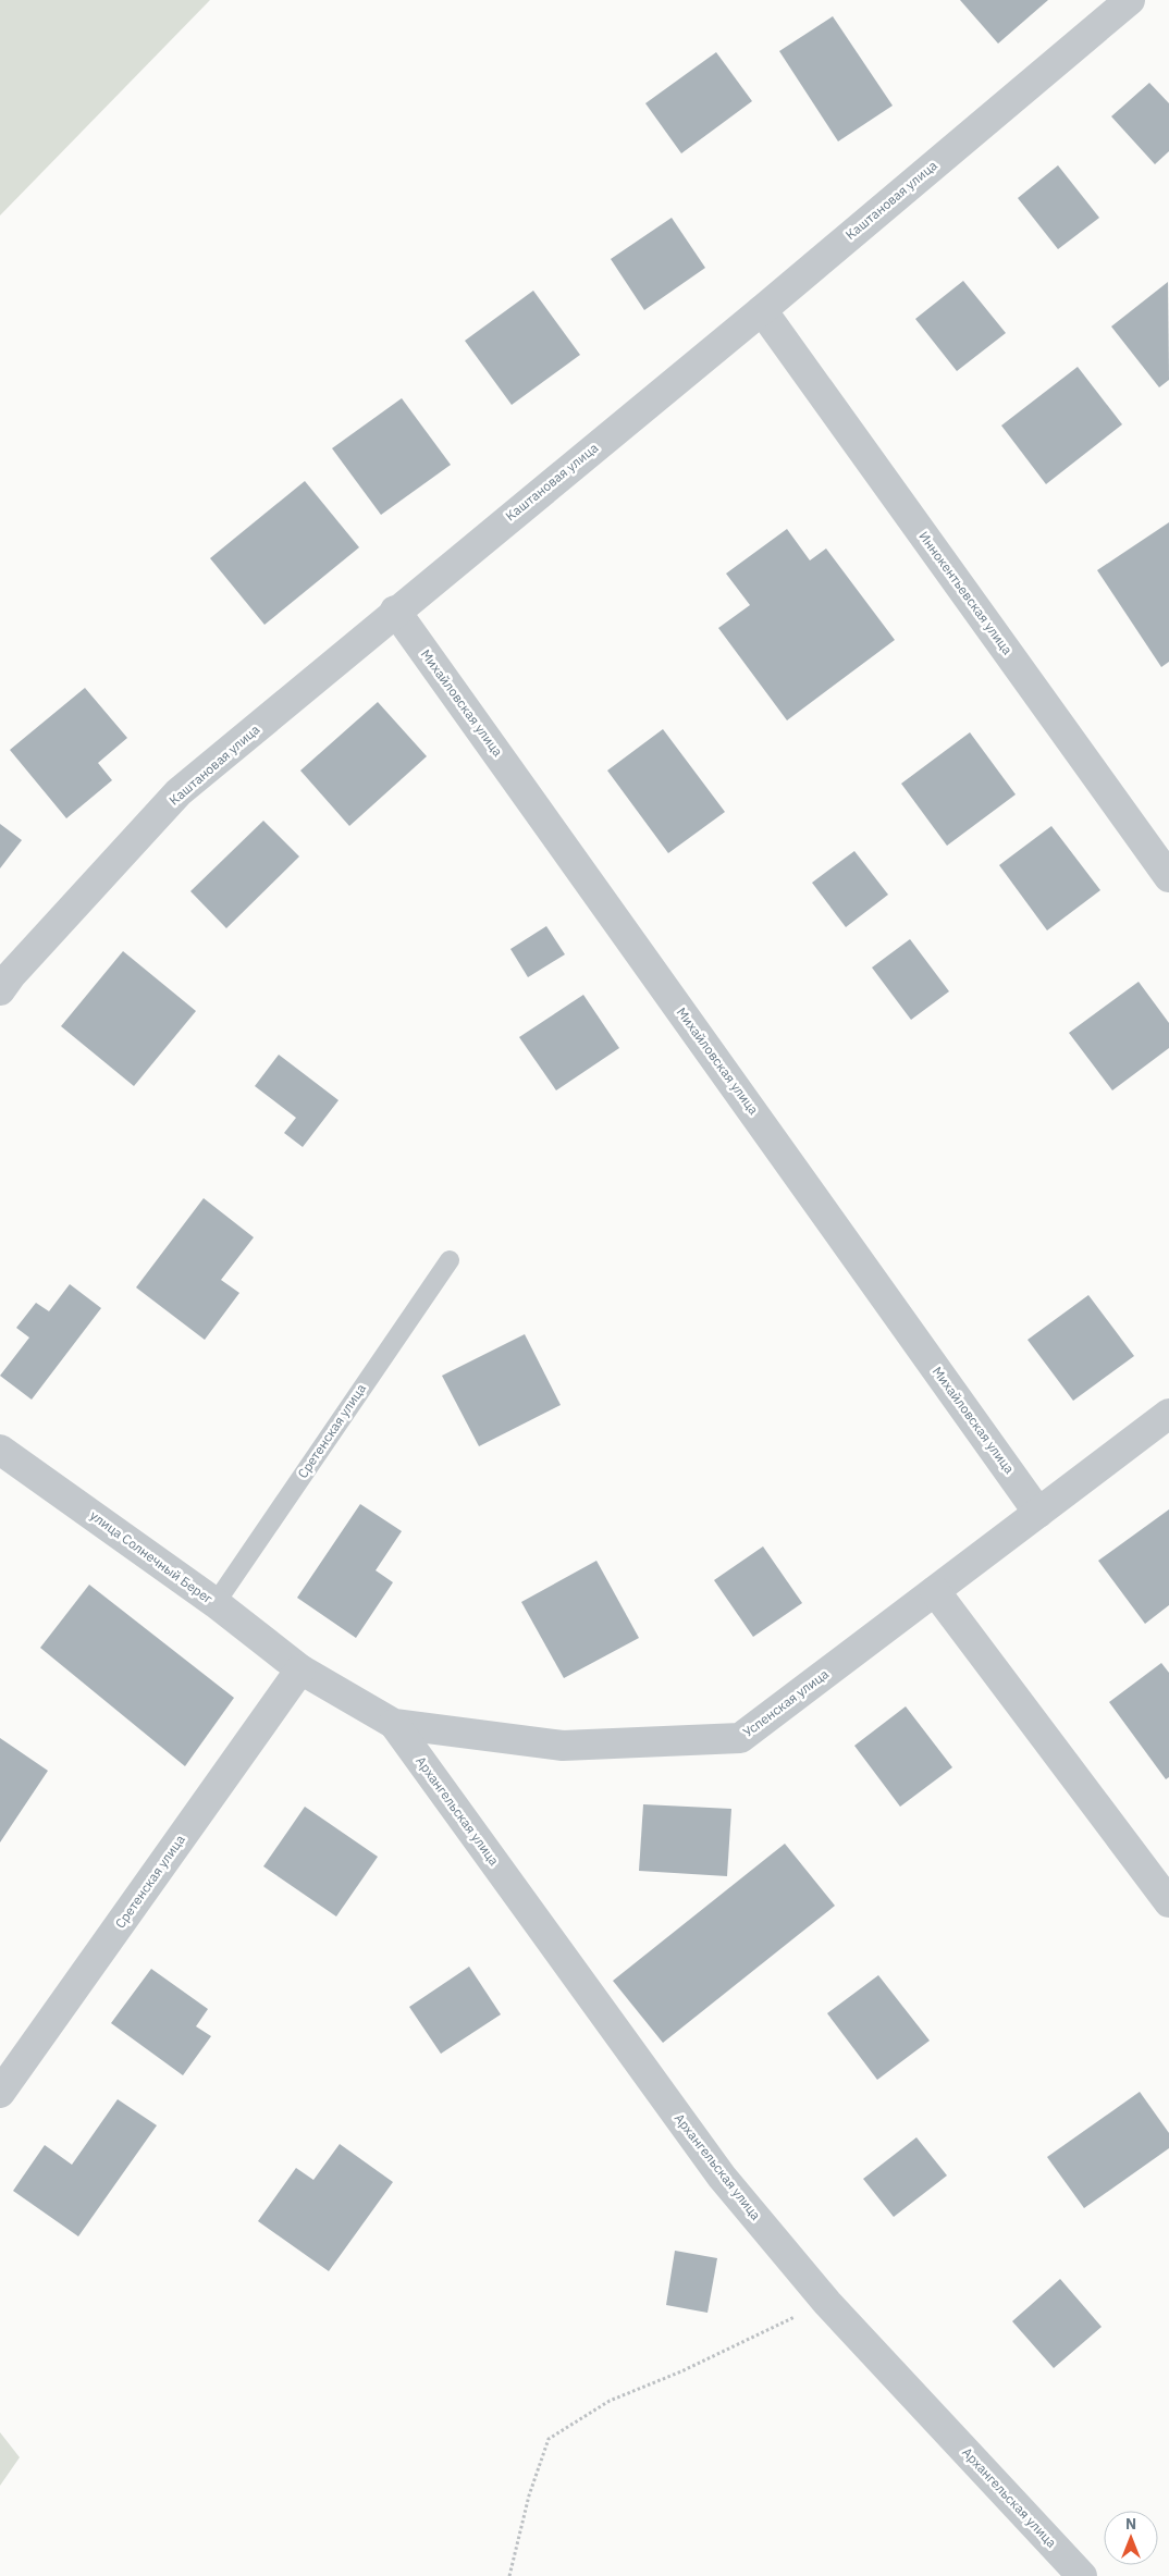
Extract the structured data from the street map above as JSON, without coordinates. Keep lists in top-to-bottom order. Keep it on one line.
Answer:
{"streets":{"street":["Каштановая улица","Иннокентьевская улица","Михайловская улица","Сретенская улица","улица Солнечный Берег","Успенская улица","Архангельская улица"]},"crossings":[["Каштановая улица","Иннокентьевская улица"],["Каштановая улица","Михайловская улица"],["Михайловская улица","Успенская улица"],["Сретенская улица","улица Солнечный Берег"],["Сретенская улица","Успенская улица"],["улица Солнечный Берег","Успенская улица"],["Успенская улица","Архангельская улица"]],"north":"top"}
